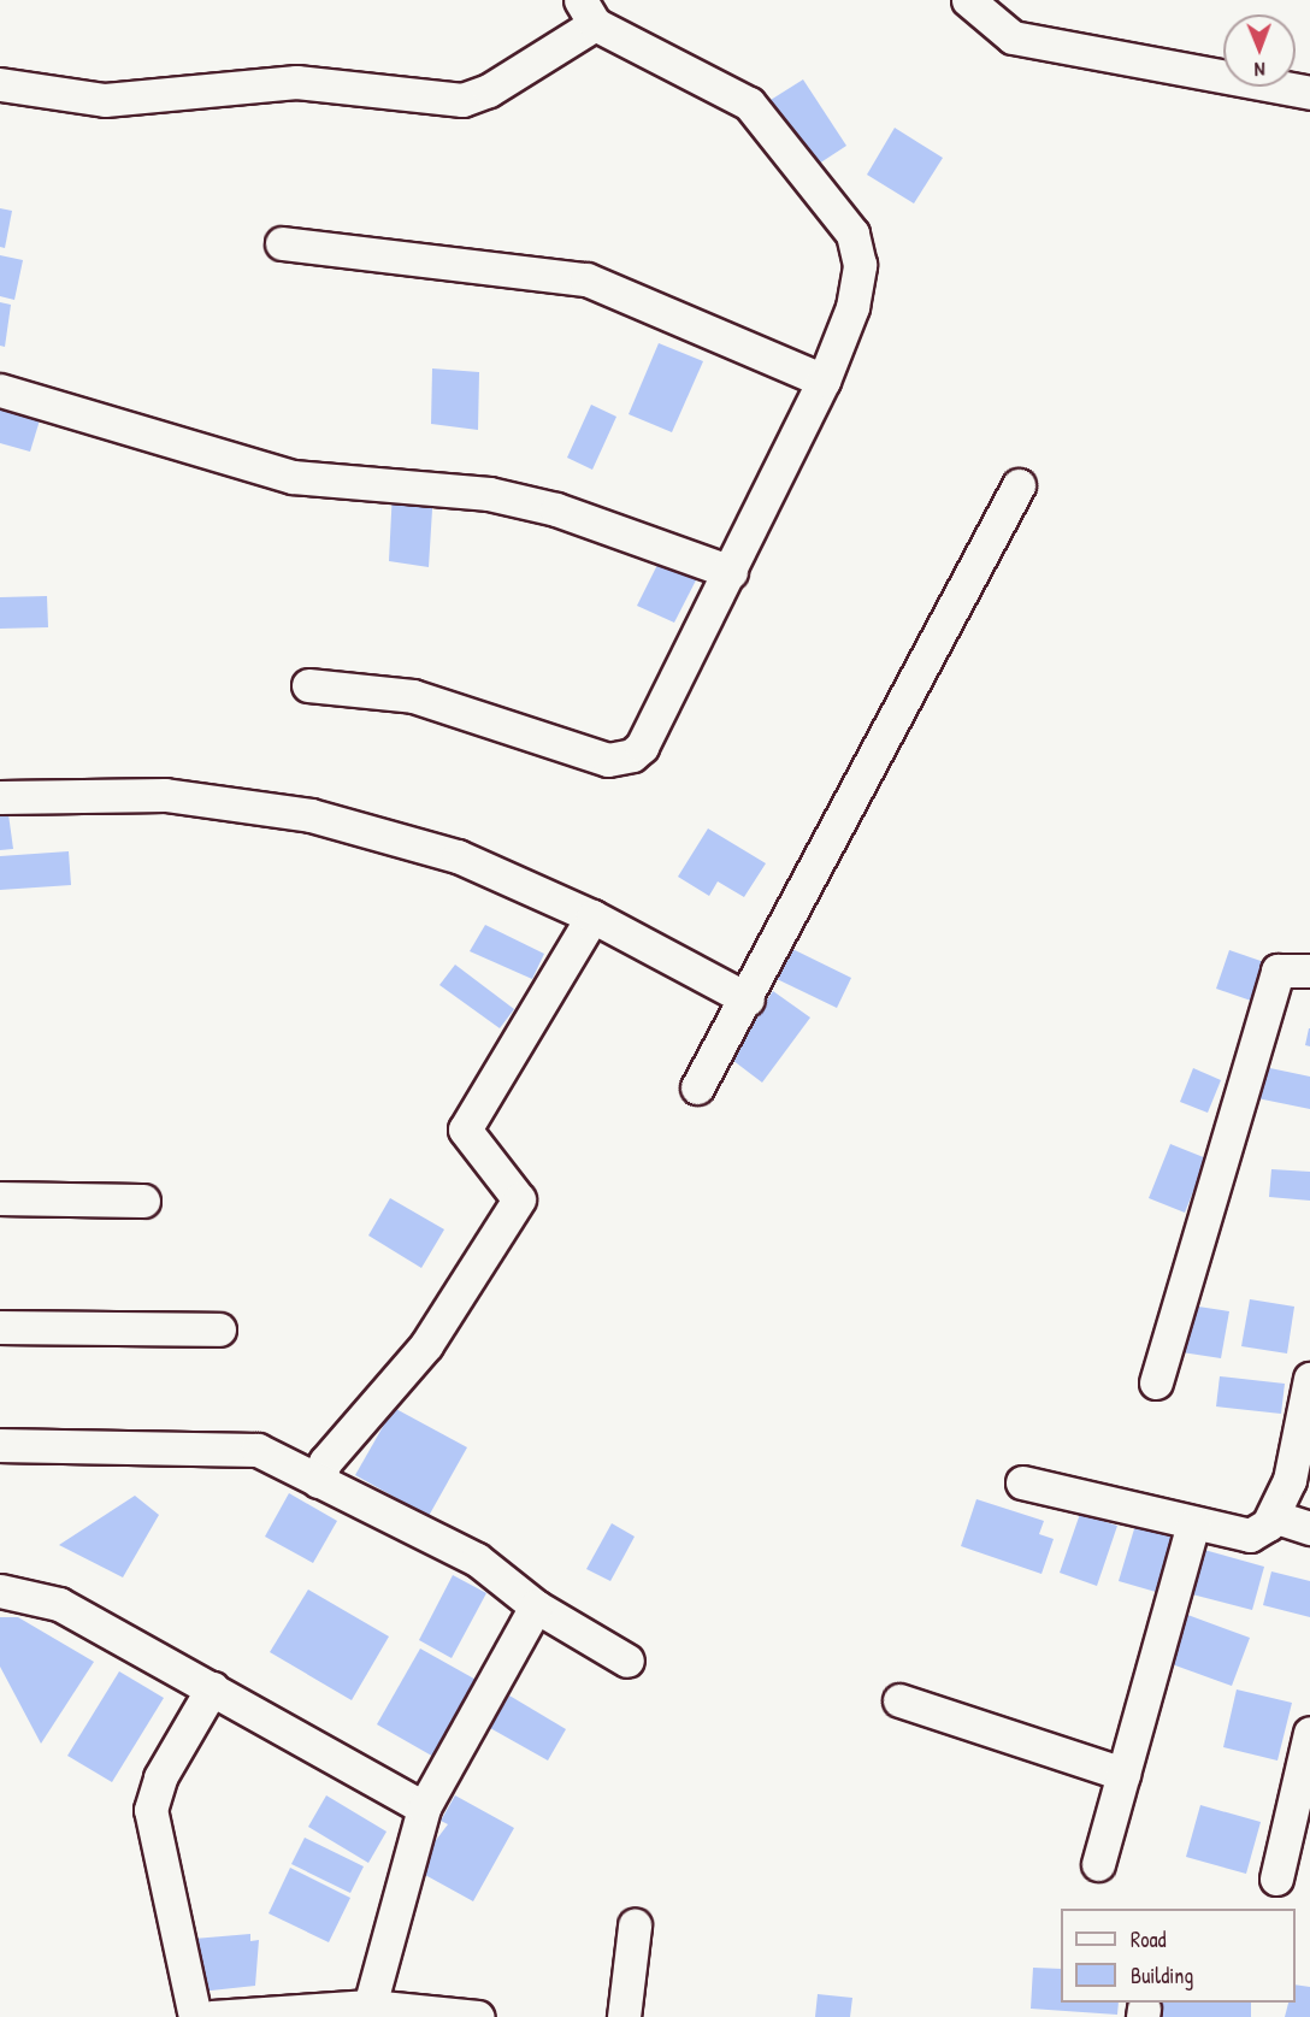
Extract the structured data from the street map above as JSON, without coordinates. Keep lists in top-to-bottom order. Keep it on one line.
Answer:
{"legend":["Road","Building"],"north":"bottom"}
